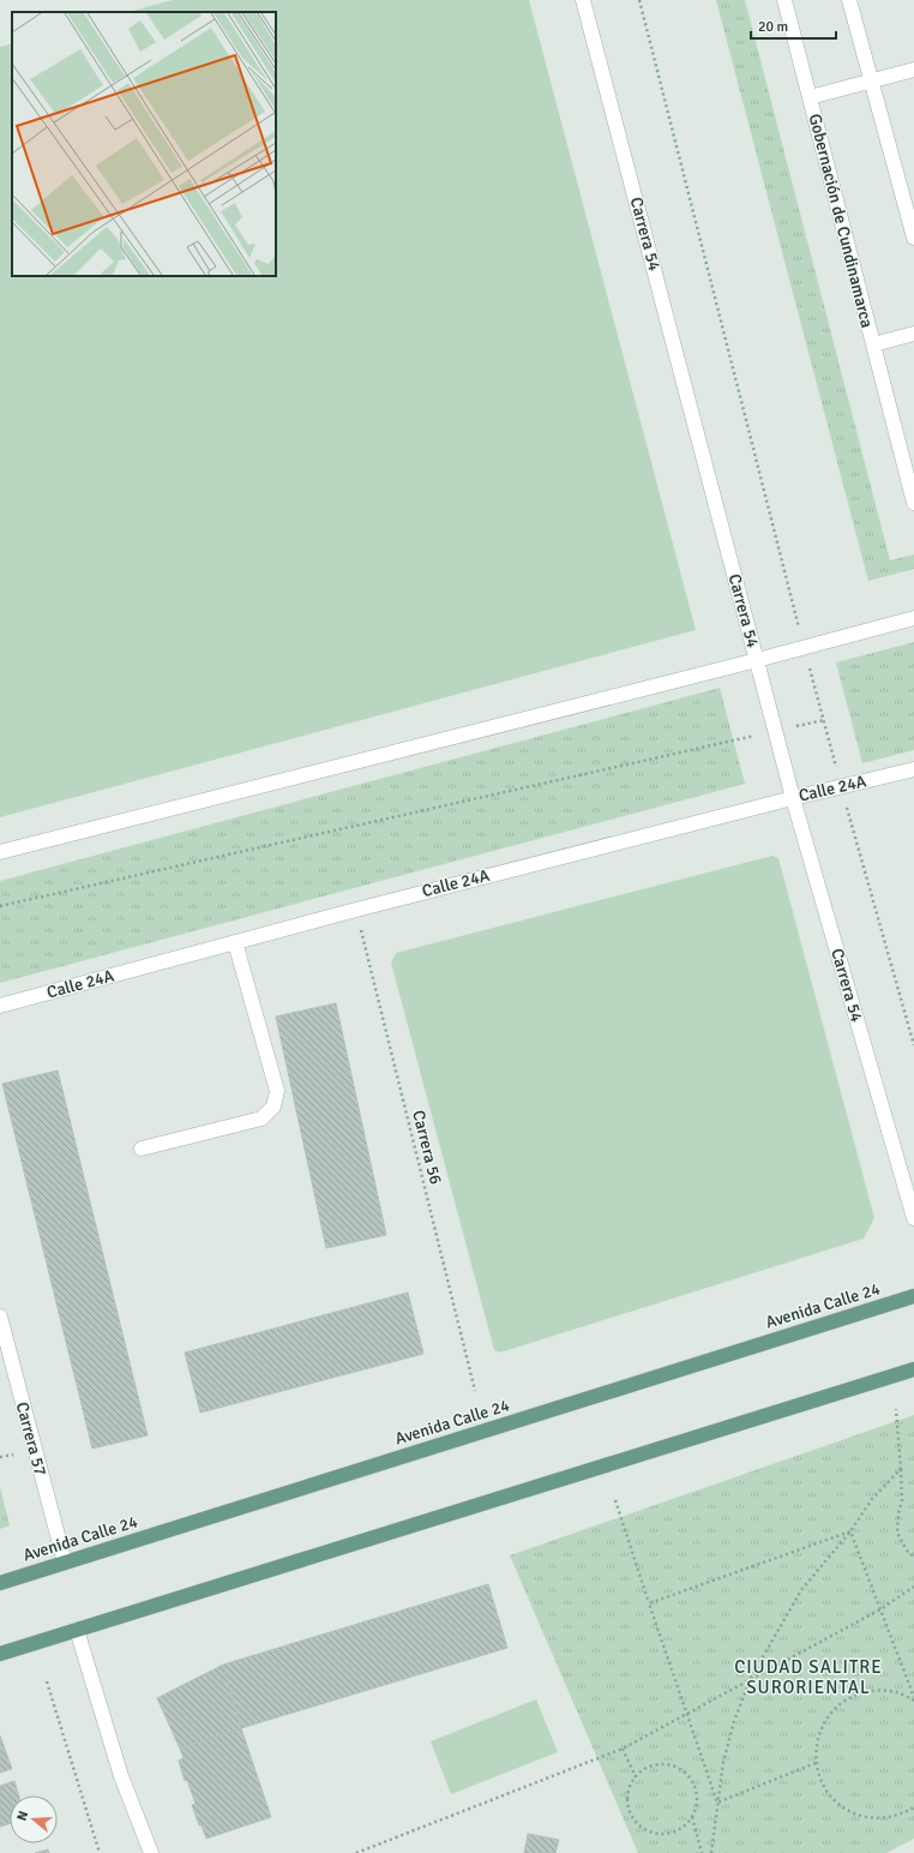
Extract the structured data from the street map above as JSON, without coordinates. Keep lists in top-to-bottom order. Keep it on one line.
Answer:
{"streets":{"main road":["Avenida Calle 24"],"street":["Gobernación de Cundinamarca","Carrera 54","Calle 24A","Carrera 57"],"path":["Carrera 56"]},"crossings":[["Carrera 54","Calle 24A"],["Calle 24A","Carrera 56"],["Avenida Calle 24","Carrera 57"]],"districts":["CIUDAD SALITRE SURORIENTAL"],"scale_bar":"20 m","north":"left"}
